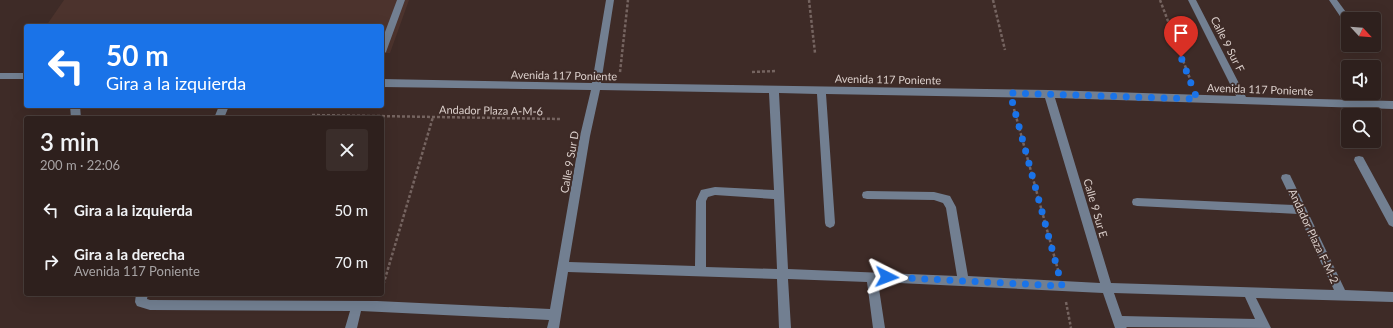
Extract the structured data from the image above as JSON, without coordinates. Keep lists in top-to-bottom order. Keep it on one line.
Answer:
{"streets":{"street":["Calle 9 Sur F","Avenida 117 Poniente","Calle 9 Sur D","Calle 9 Sur E","Andador Plaza F-M-2"],"path":["Andador Plaza A-M-6"]},"crossings":[["Calle 9 Sur F","Avenida 117 Poniente"],["Avenida 117 Poniente","Calle 9 Sur D"],["Avenida 117 Poniente","Calle 9 Sur E"]],"north":"bottom right","page":{"turn":["50 m","Gira a la izquierda"],"heading":["3 min","200 m · 22:06"],"list":[{"name":"Gira a la izquierda","value":"50 m"},{"name":"Gira a la derecha","note":"Avenida 117 Poniente","value":"70 m"}]}}
